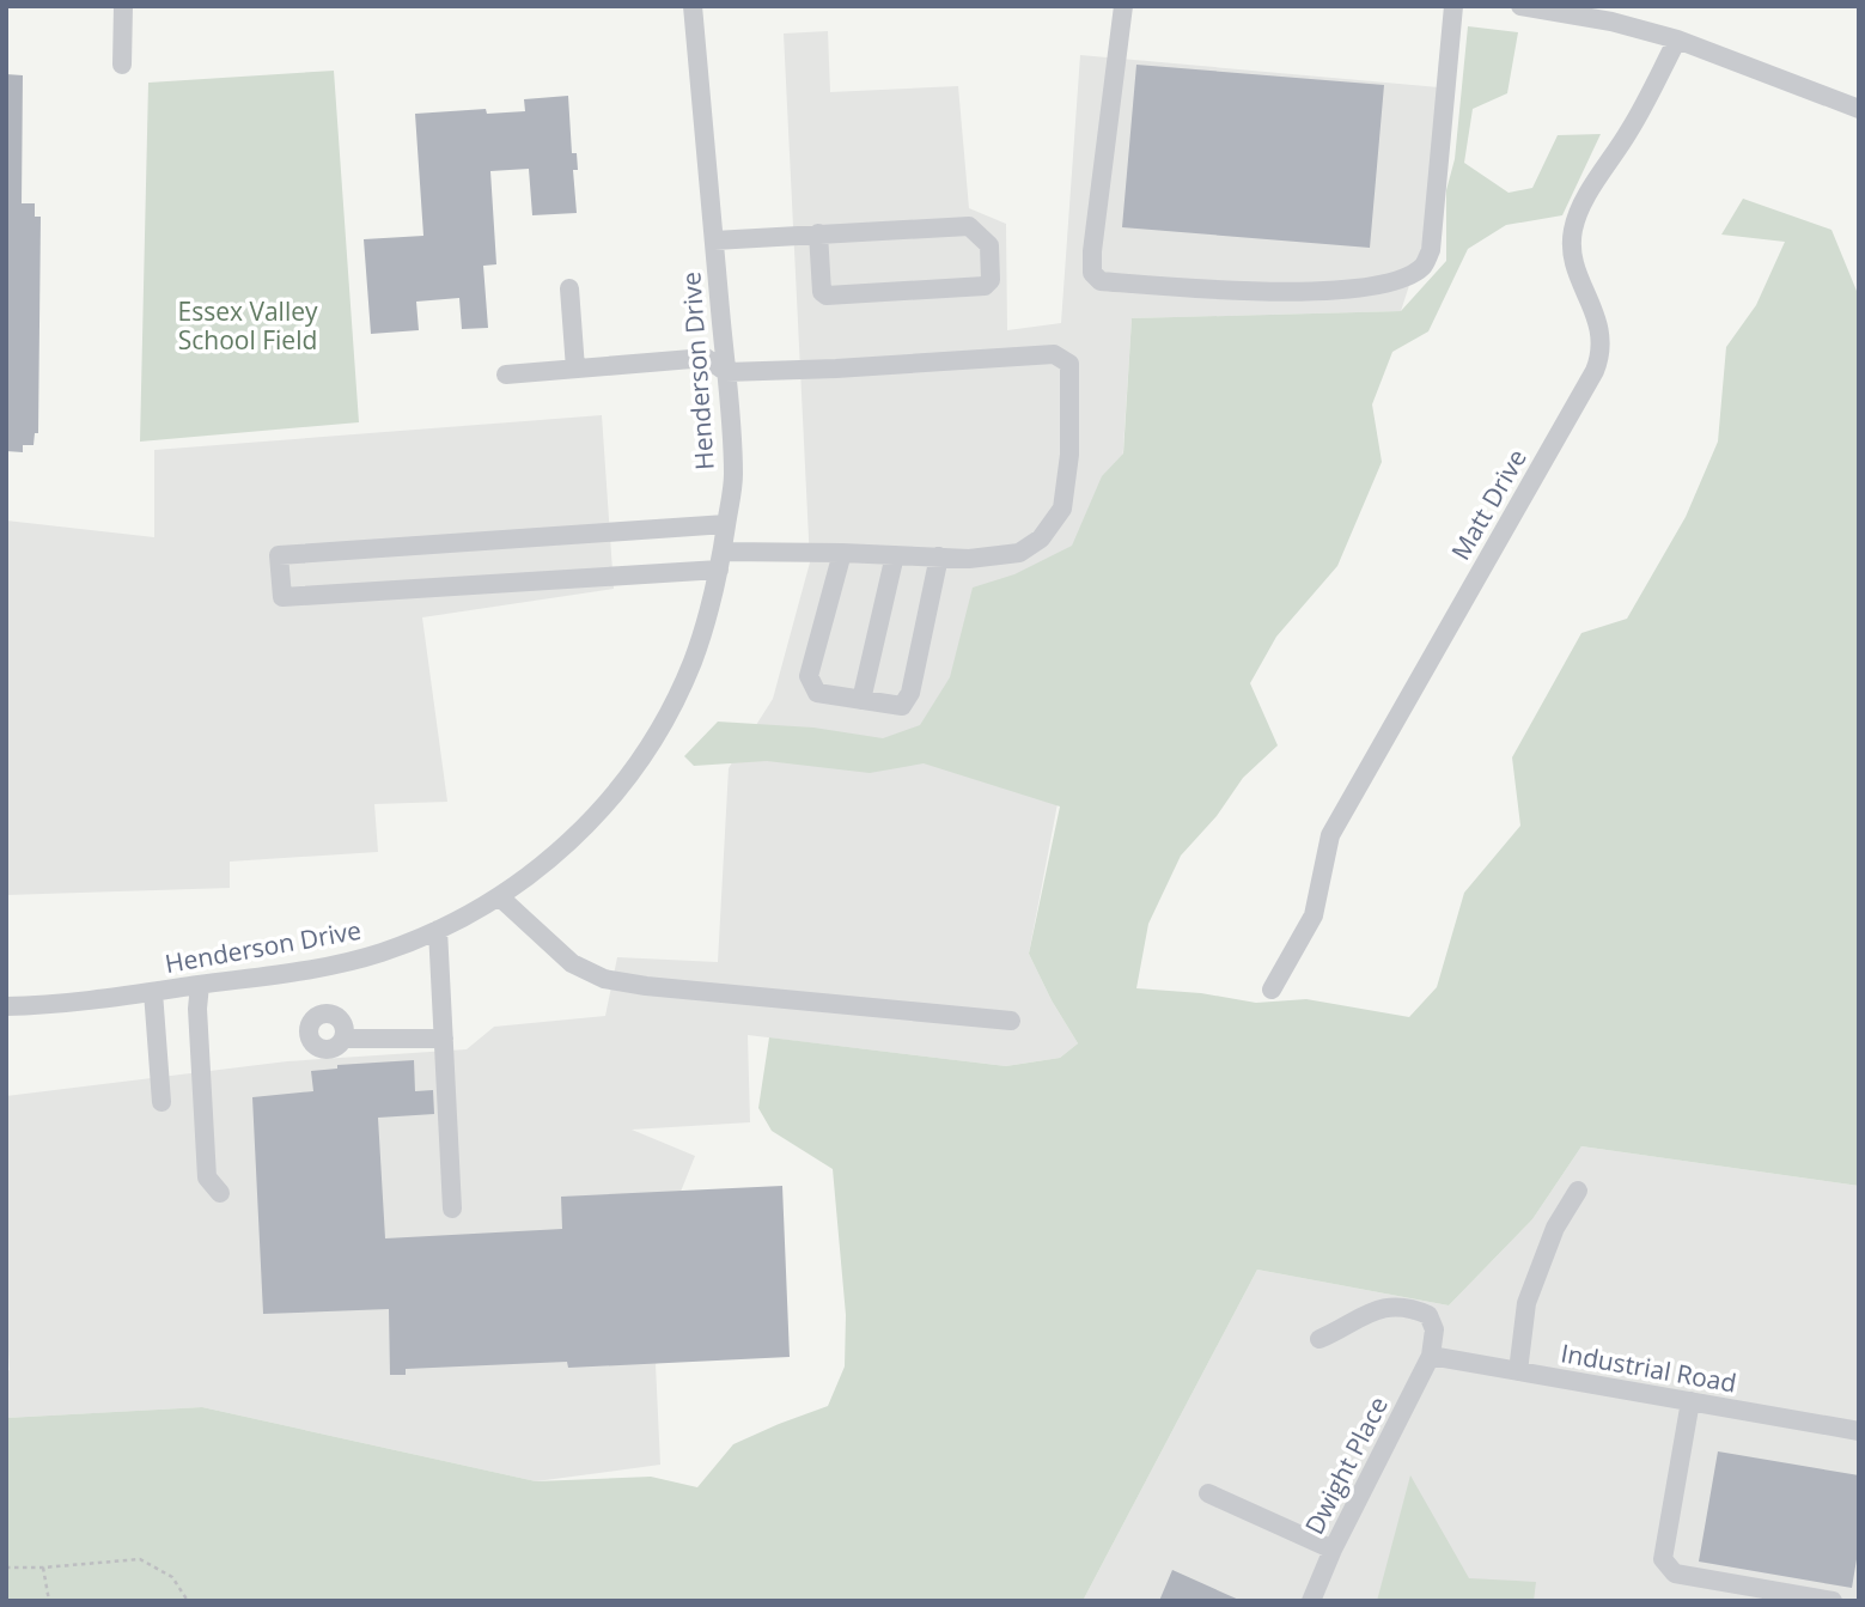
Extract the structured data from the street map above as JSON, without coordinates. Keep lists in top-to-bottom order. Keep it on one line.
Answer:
{"streets":{"street":["Henderson Drive","Matt Drive","Industrial Road","Dwight Place"]},"crossings":[["Industrial Road","Dwight Place"]],"parks":["Essex Valley School Field"]}
